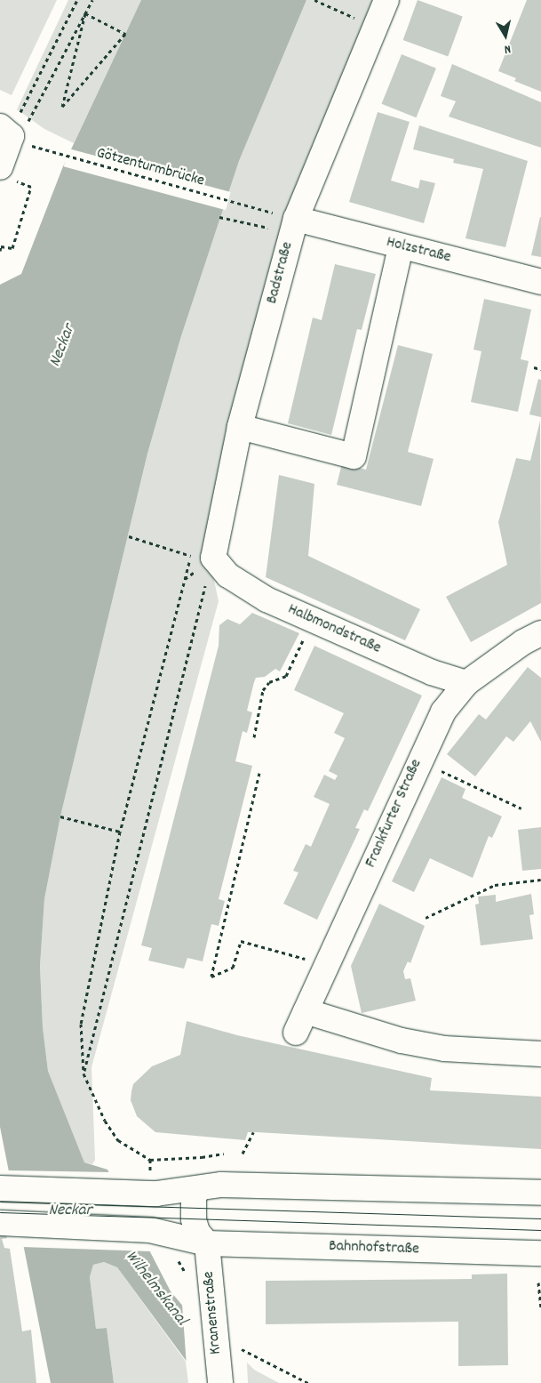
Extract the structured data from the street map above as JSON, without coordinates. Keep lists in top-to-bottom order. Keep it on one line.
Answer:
{"streets":{"street":["Holzstraße","Badstraße","Halbmondstraße","Frankfurter Straße","Bahnhofstraße","Kranenstraße"],"path":["Götzenturmbrücke"]},"crossings":[["Holzstraße","Badstraße"],["Badstraße","Halbmondstraße"],["Halbmondstraße","Frankfurter Straße"],["Bahnhofstraße","Kranenstraße"]],"water":["Neckar","Wilhelmskanal"],"north":"bottom"}
